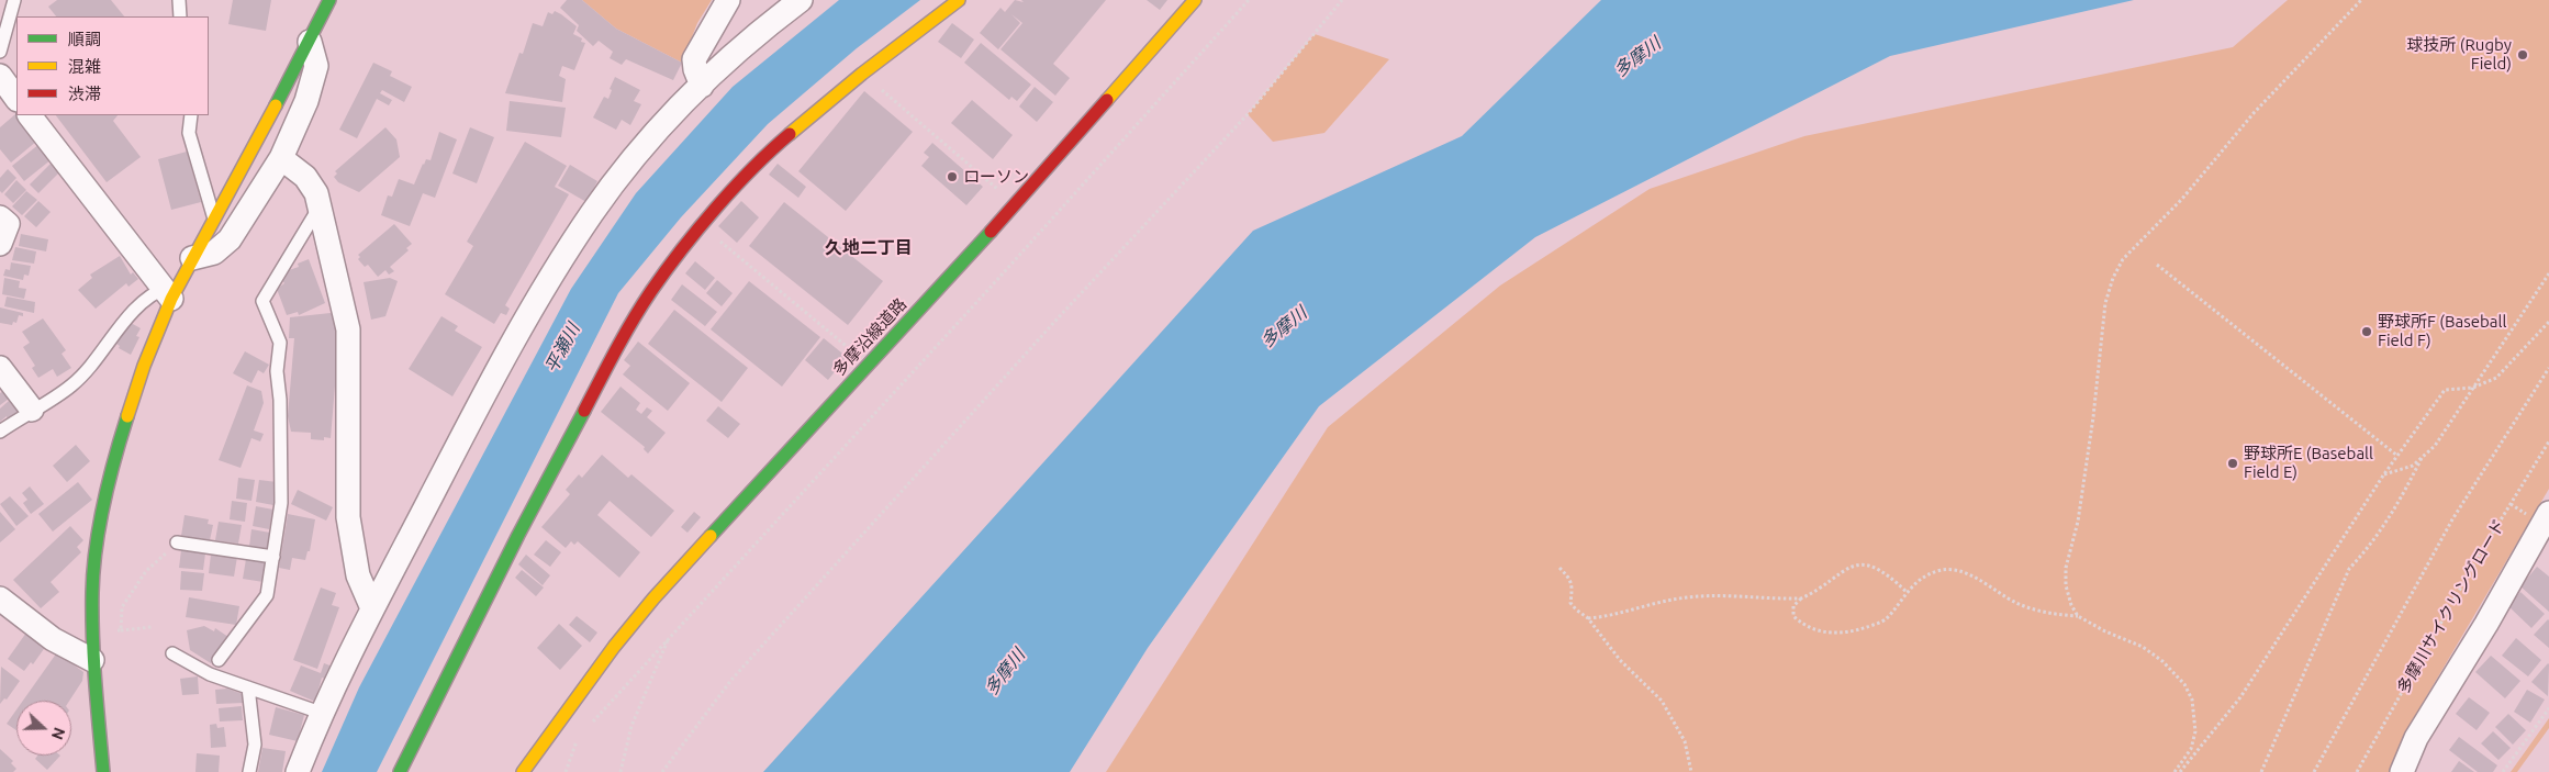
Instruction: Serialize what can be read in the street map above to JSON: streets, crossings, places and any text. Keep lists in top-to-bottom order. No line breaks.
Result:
{"streets":{"street":["多摩沿線道路"],"path":["多摩川サイクリングロード"]},"districts":["久地二丁目"],"water":["多摩川","平瀬川"],"places":["球技所 (Rugby Field)","ローソン","野球所F (Baseball Field F)","野球所E (Baseball Field E)"],"legend":["順調","混雑","渋滞"],"north":"right"}
